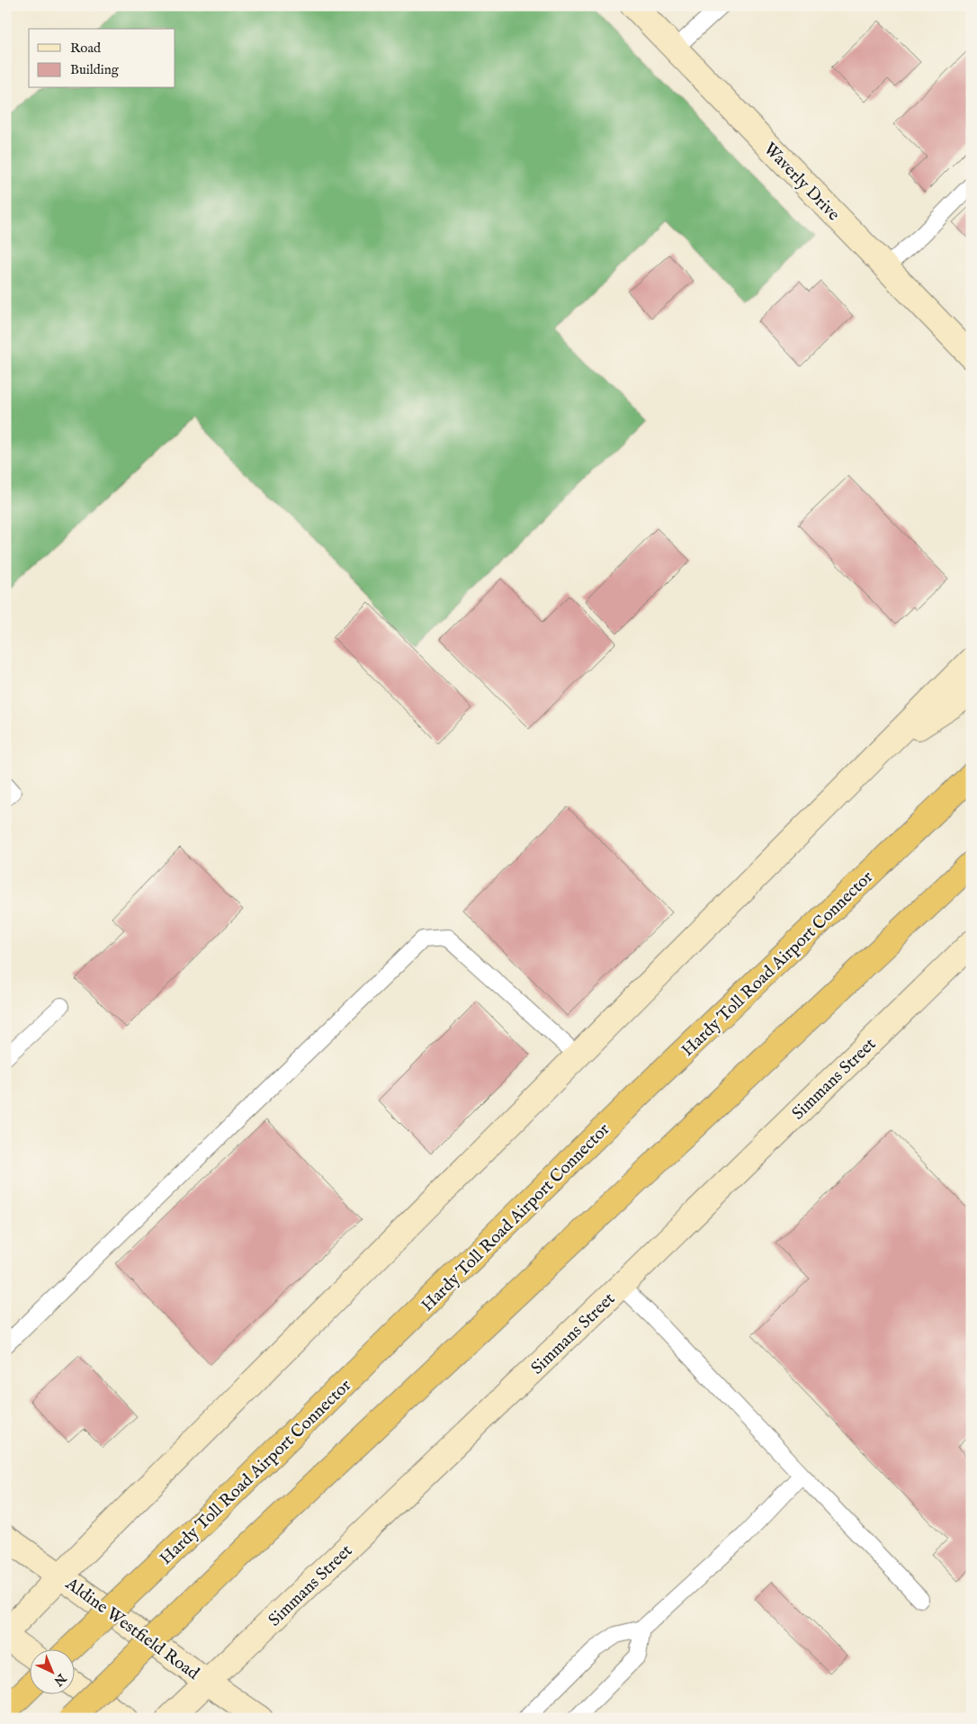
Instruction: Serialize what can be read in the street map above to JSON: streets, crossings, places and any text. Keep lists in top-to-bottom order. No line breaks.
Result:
{"streets":{"highway":["Hardy Toll Road Airport Connector"],"main road":["Waverly Drive","Simmans Street","Aldine Westfield Road"]},"crossings":[["Simmans Street","Aldine Westfield Road"]],"legend":["Road","Building"],"north":"bottom right"}
